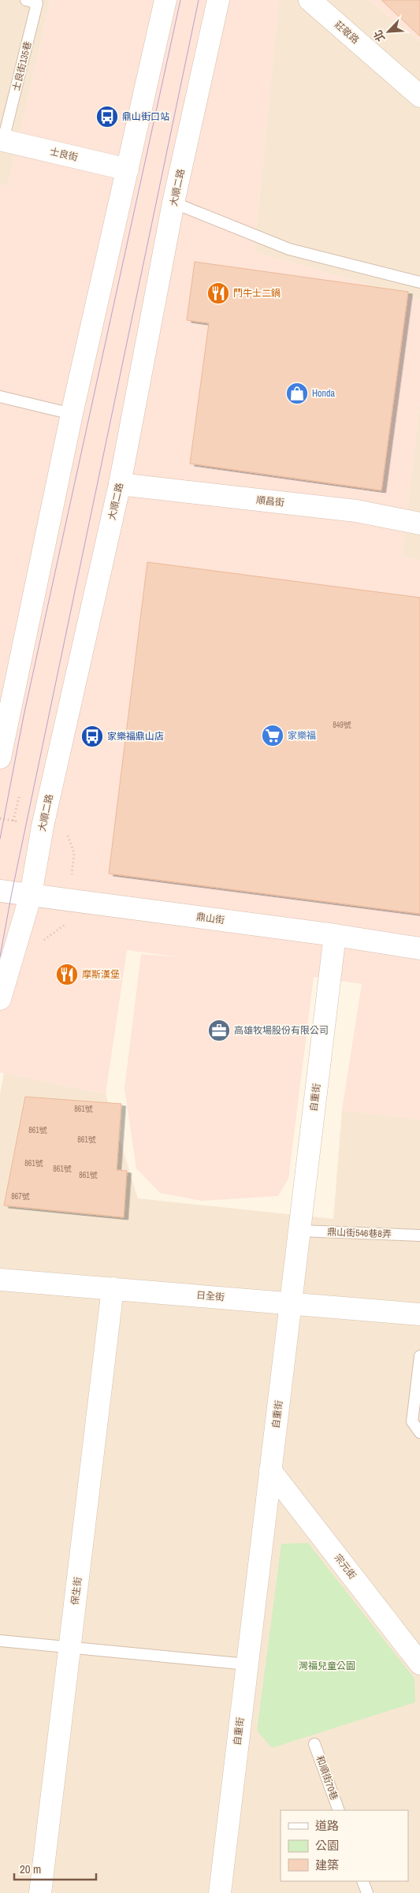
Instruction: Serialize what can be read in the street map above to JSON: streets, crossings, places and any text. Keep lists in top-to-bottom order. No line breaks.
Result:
{"streets":{"street":["莊敬路","士良街","大順二路","順昌街","鼎山街","自重街","日全街","宗元街","保生街"],"lane":["士良街135巷","鼎山街546巷8弄","和順街70巷"]},"crossings":[["士良街135巷","士良街"],["大順二路","順昌街"],["大順二路","鼎山街"],["鼎山街","自重街"],["自重街","鼎山街546巷8弄"],["自重街","日全街"],["自重街","宗元街"],["日全街","保生街"]],"parks":["灣福兒童公園"],"places":{"bus stop":["鼎山街口站","家樂福鼎山店"],"restaurant":["鬥牛士二鍋","摩斯漢堡"],"shop":["Honda"],"supermarket":["家樂福"],"office":["高雄牧場股份有限公司"]},"house_numbers":["849號","861號","861號","861號","861號","861號","861號","867號"],"legend":["道路","公園","建築"],"scale_bar":"20 m","north":"bottom left"}
